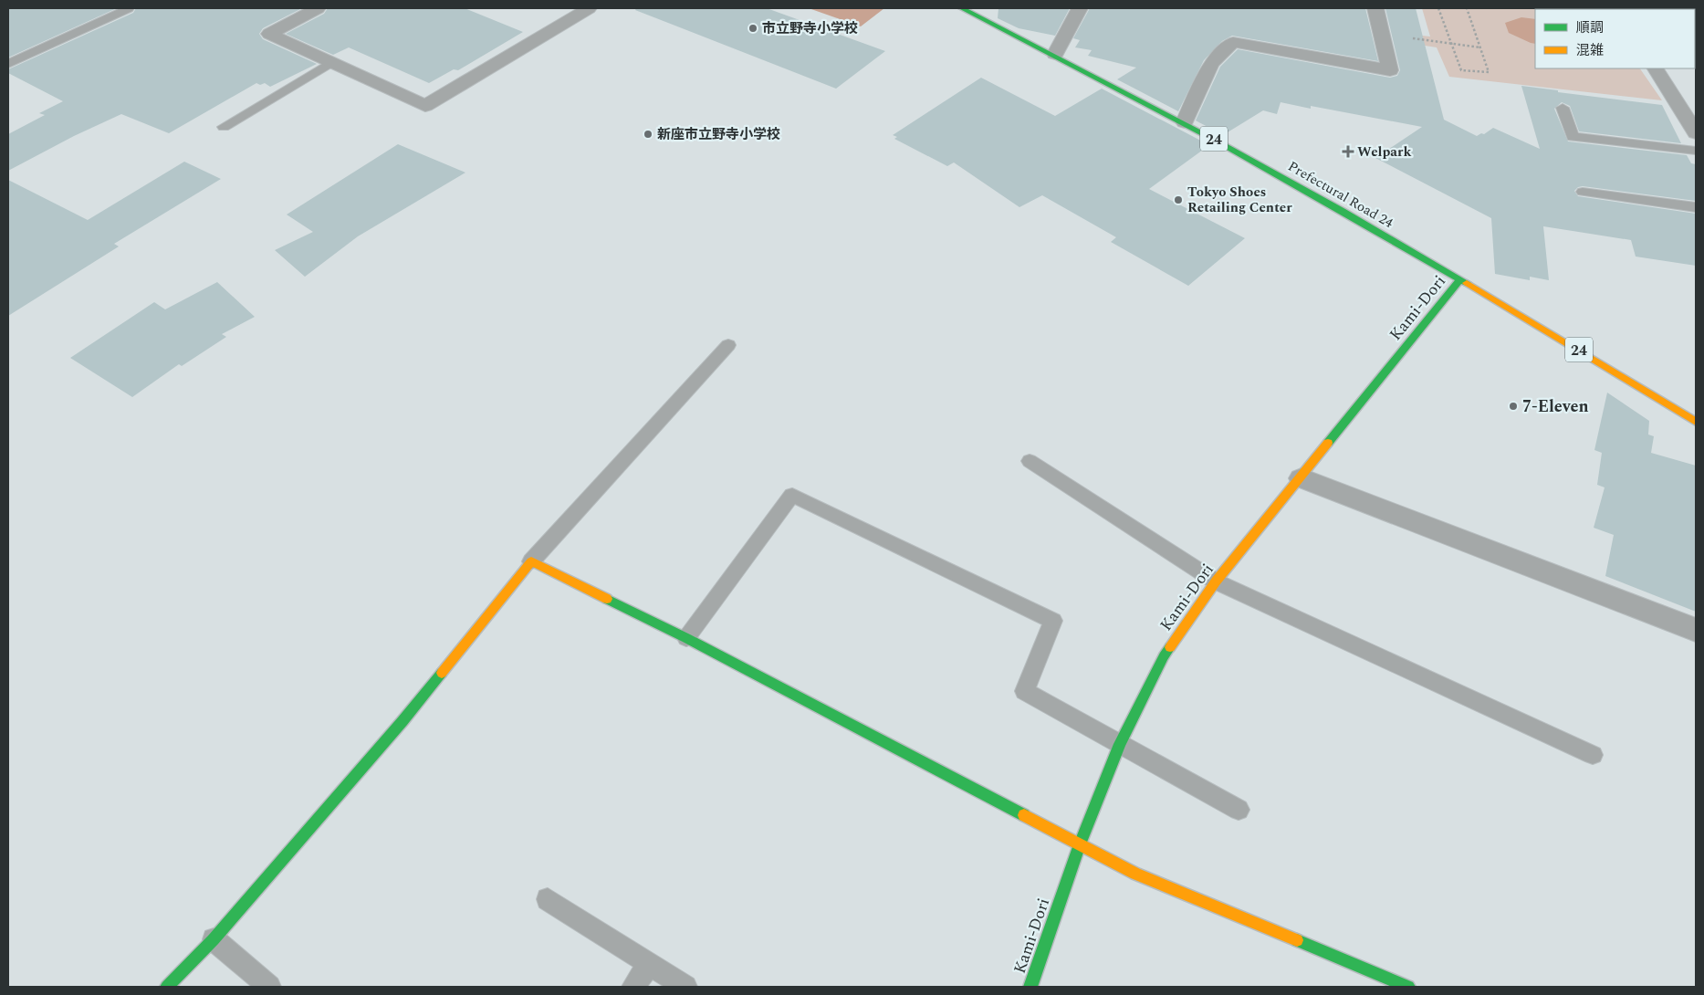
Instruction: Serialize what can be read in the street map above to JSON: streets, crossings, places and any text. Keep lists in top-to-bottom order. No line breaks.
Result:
{"streets":{"street":["24","Prefectural Road 24","Kami-Dori"]},"crossings":[["Prefectural Road 24","Kami-Dori"]],"places":{"other":["市立野寺小学校","新座市立野寺小学校","Tokyo Shoes Retailing Center","7-Eleven"],"health":["Welpark"]},"legend":["順調","混雑"]}
